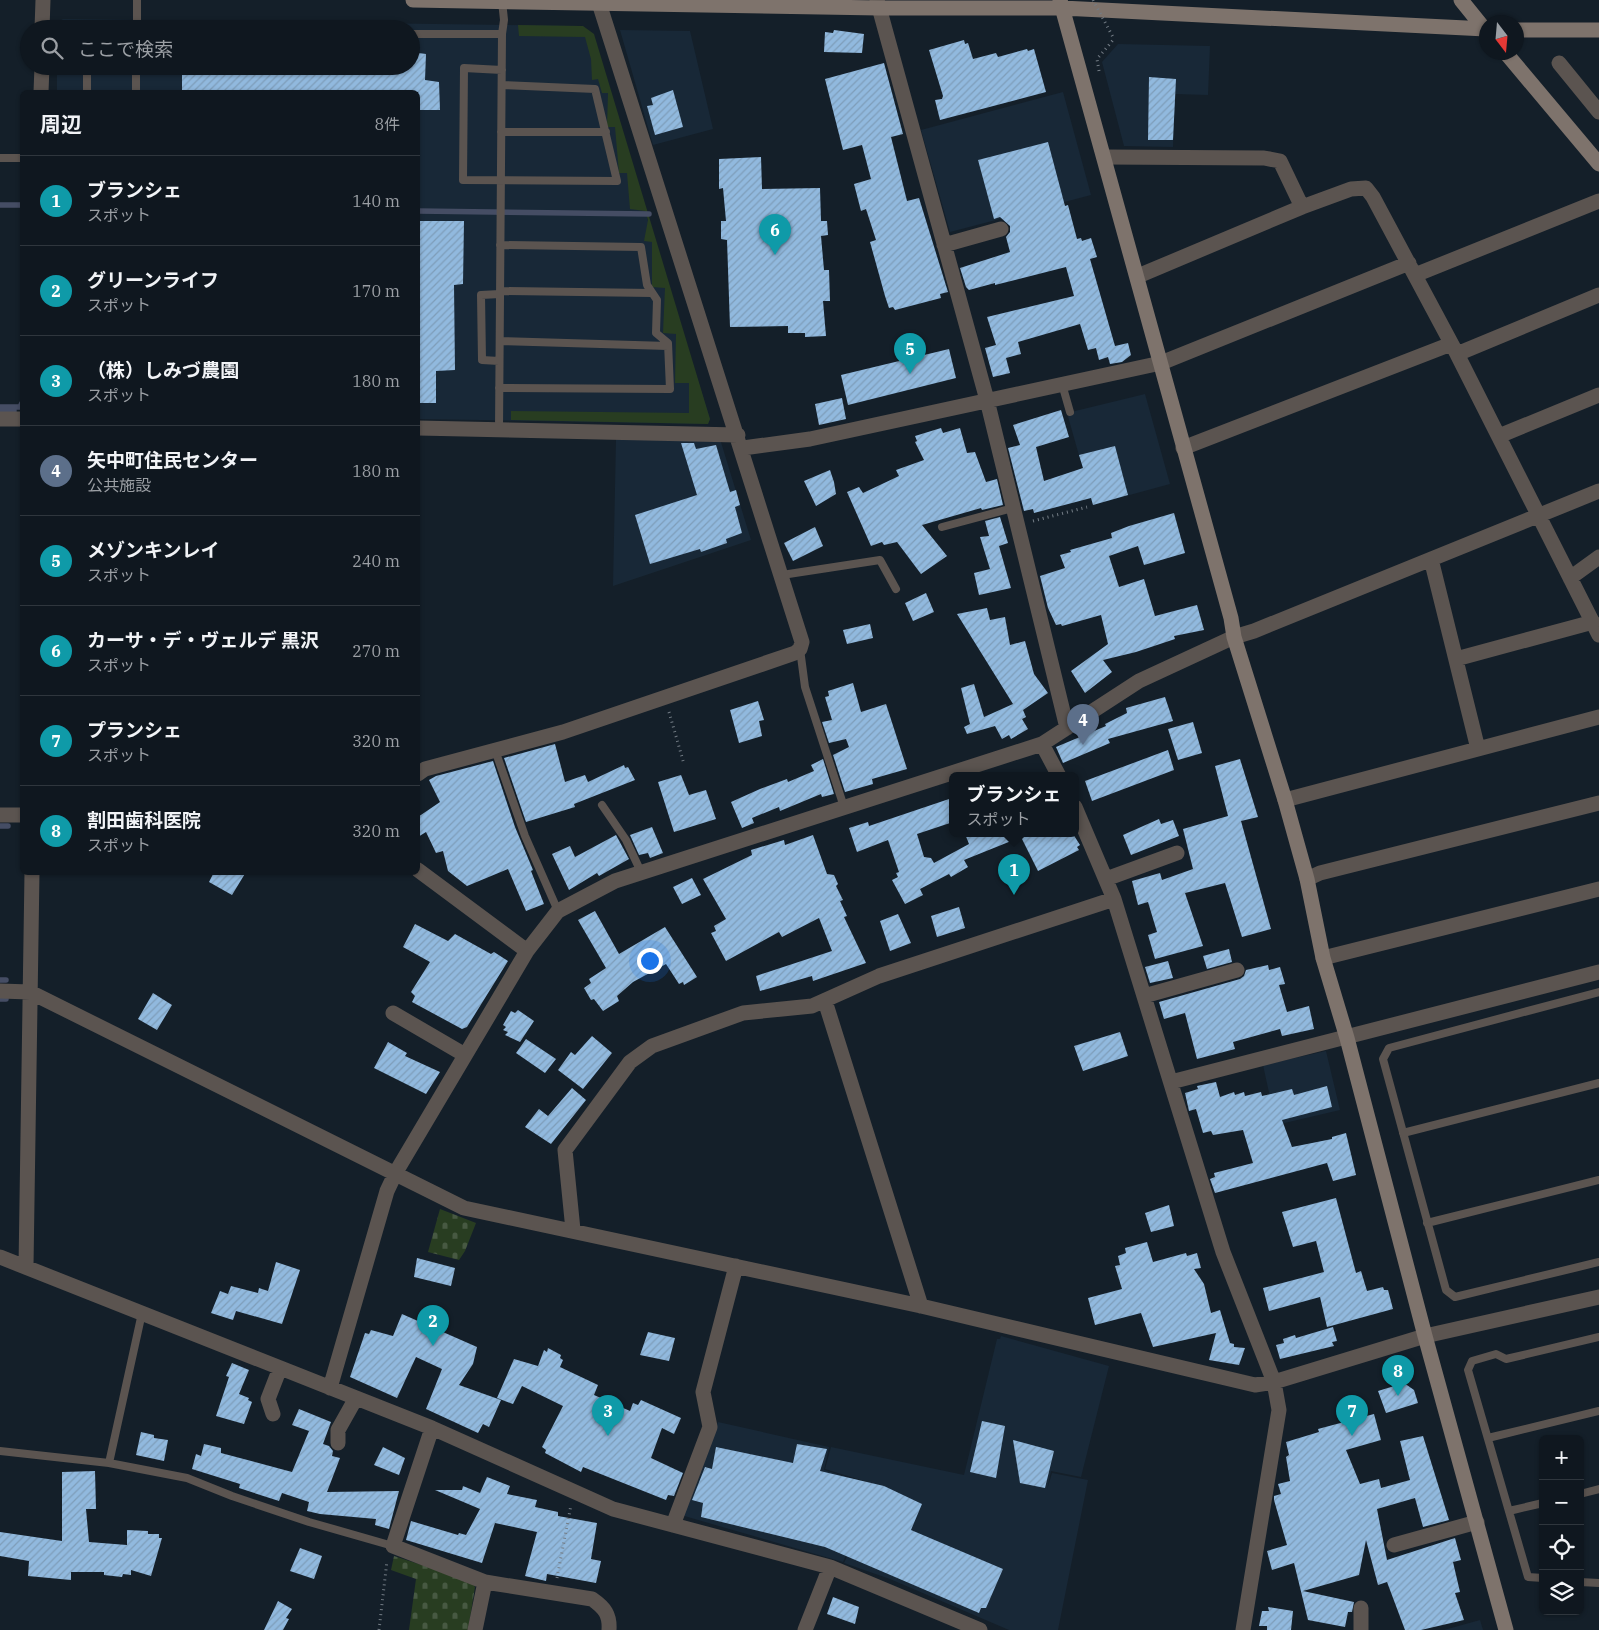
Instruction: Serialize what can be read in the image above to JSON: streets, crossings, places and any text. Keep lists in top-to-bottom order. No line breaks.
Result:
{"north":"bottom","page":{"search":"ここで検索","heading":["周辺","8件"],"list":[{"mark":"1","name":"ブランシェ","note":"スポット","value":"140 m"},{"mark":"2","name":"グリーンライフ","note":"スポット","value":"170 m"},{"mark":"3","name":"（株）しみづ農園","note":"スポット","value":"180 m"},{"mark":"4","name":"矢中町住民センター","note":"公共施設","value":"180 m"},{"mark":"5","name":"メゾンキンレイ","note":"スポット","value":"240 m"},{"mark":"6","name":"カーサ・デ・ヴェルデ 黒沢","note":"スポット","value":"270 m"},{"mark":"7","name":"プランシェ","note":"スポット","value":"320 m"},{"mark":"8","name":"割田歯科医院","note":"スポット","value":"320 m"}],"pins":["6","5","4","1","2","8","3","7"],"popup":["ブランシェ","スポット"],"map_buttons":["+","−"]}}
